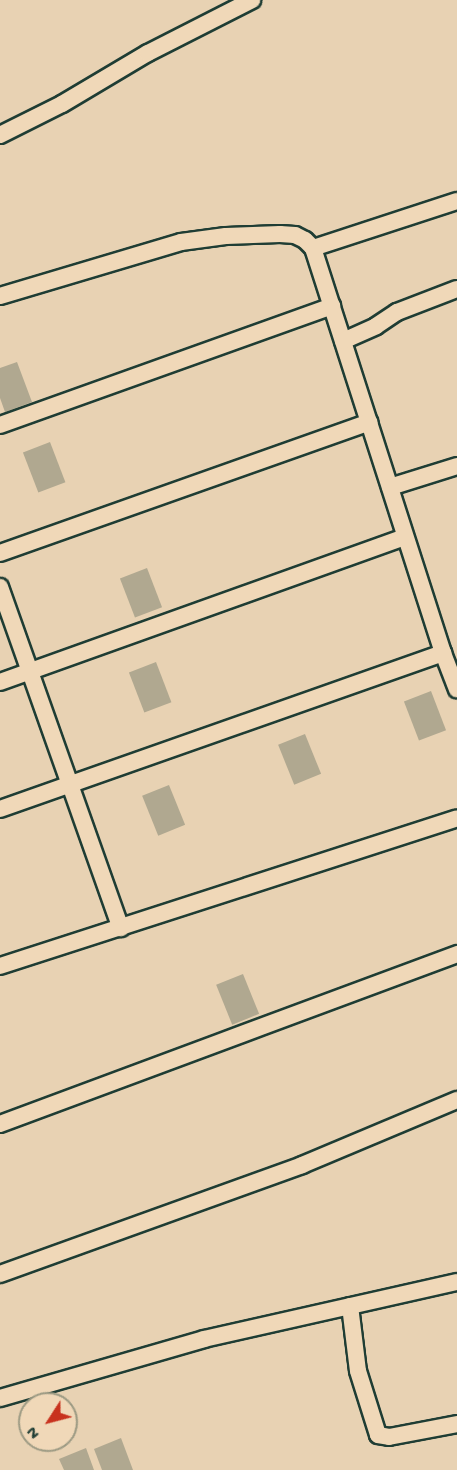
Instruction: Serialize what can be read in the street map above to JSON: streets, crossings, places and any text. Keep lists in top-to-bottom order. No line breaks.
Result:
{"north":"bottom left"}
